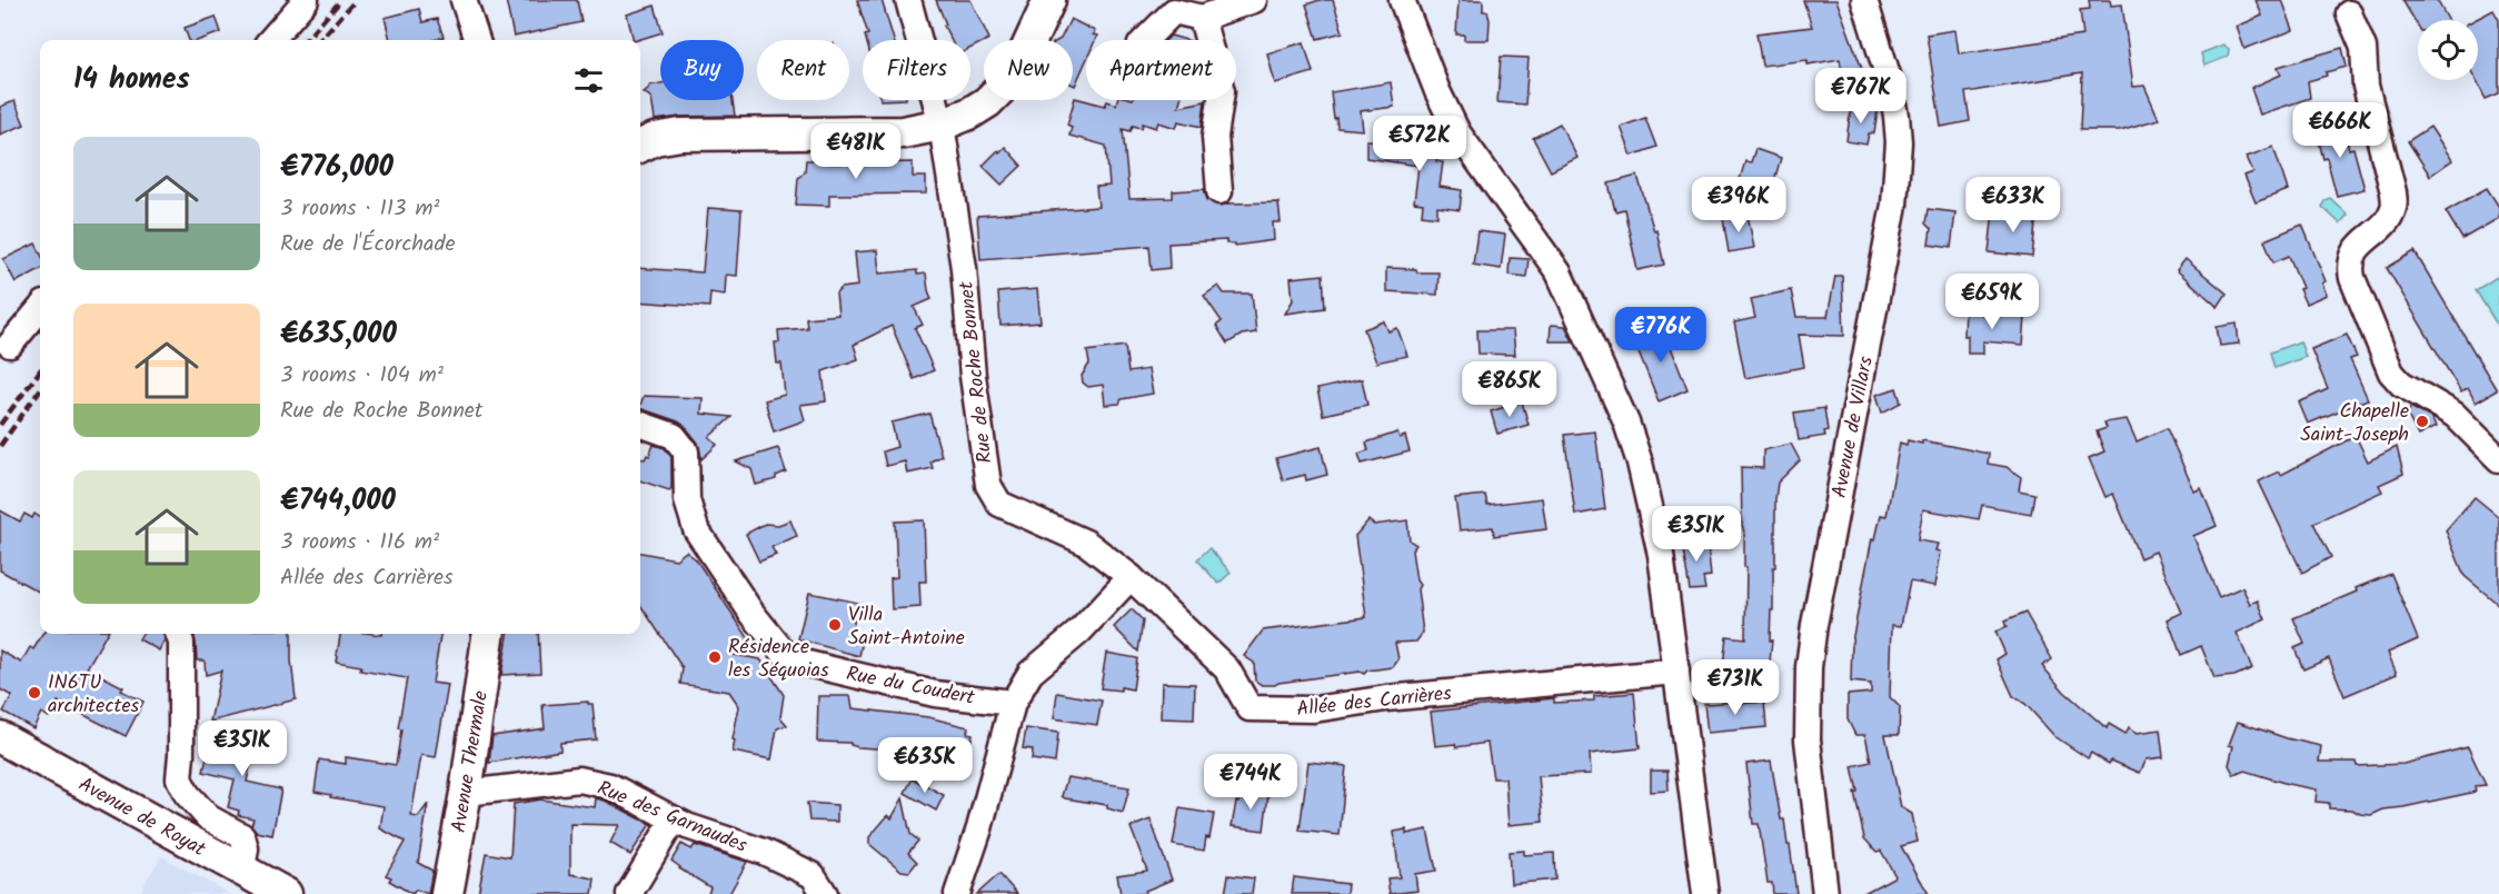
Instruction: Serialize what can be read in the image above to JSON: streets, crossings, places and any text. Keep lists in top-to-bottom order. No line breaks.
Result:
{"streets":{"main road":["Avenue Thermale","Avenue de Royat"],"street":["Rue de Roche Bonnet","Avenue de Villars","Rue du Coudert","Allée des Carrières","Rue des Garnaudes"]},"crossings":[["Rue de Roche Bonnet","Allée des Carrières"],["Avenue Thermale","Rue des Garnaudes"]],"places":["Chapelle Saint-Joseph","Villa Saint-Antoine","Résidence les Séquoias","IN6TU architectes"],"page":{"chip":["Buy","Rent","Filters","New","Apartment"],"heading":"14 homes","price":["€767K","€666K","€572K","€481K","€396K","€633K","€659K","€776K","€865K","€351K","€731K","€351K","€635K","€744K"],"list":[{"name":"€776,000","note":"3 rooms · 113 m² · Rue de l'Écorchade"},{"name":"€635,000","note":"3 rooms · 104 m² · Rue de Roche Bonnet"},{"name":"€744,000","note":"3 rooms · 116 m² · Allée des Carrières"}]}}
